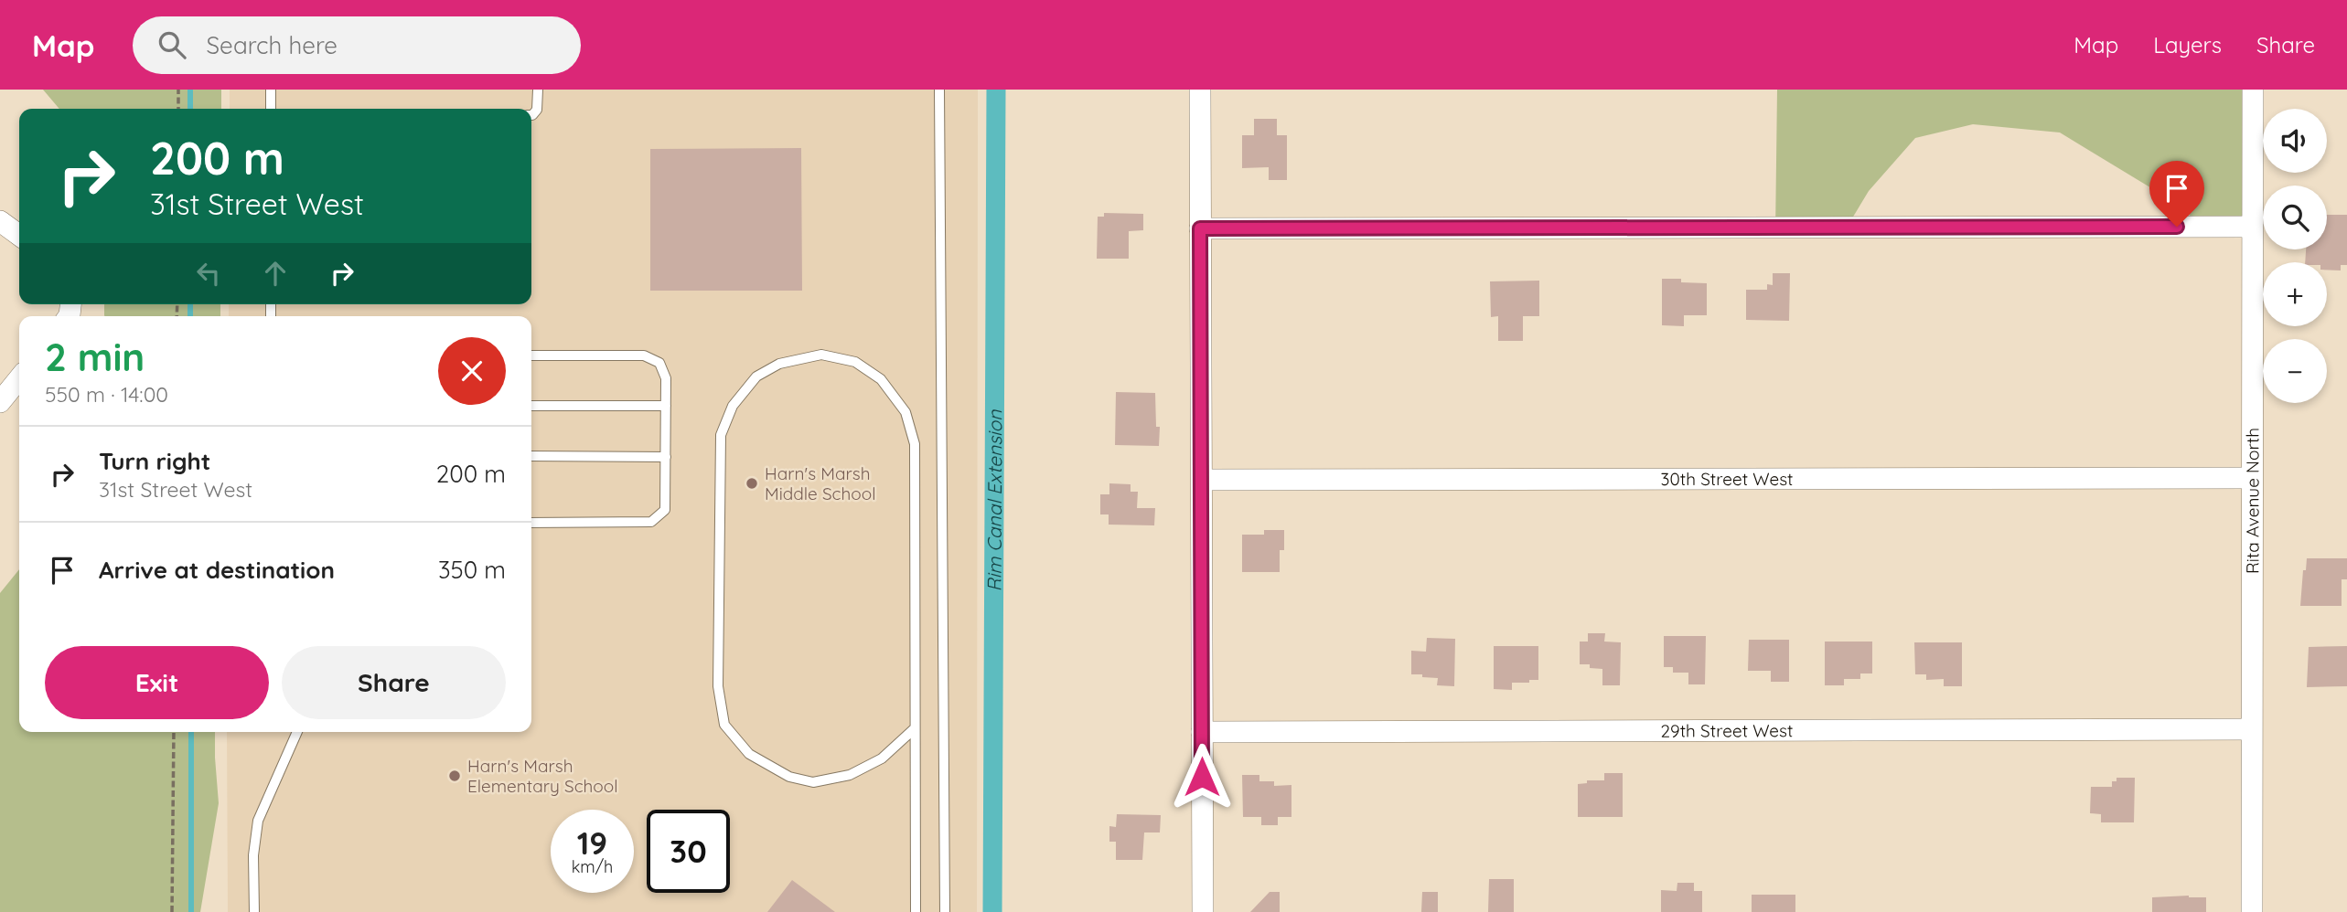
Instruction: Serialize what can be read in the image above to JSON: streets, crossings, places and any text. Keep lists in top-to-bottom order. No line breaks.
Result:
{"streets":{"street":["30th Street West","Rita Avenue North","29th Street West"]},"crossings":[["30th Street West","Rita Avenue North"],["Rita Avenue North","29th Street West"]],"water":["Rim Canal Extension"],"places":["Harn's Marsh Middle School","Harn's Marsh Elementary School"],"page":{"header":"Map","search":"Search here","nav":["Map","Layers","Share"],"map_buttons":["+","−"],"turn":["200 m","31st Street West"],"heading":["2 min","550 m · 14:00"],"list":[{"name":"Turn right","note":"31st Street West","value":"200 m"},{"name":"Arrive at destination","value":"350 m"}],"buttons":["Exit","Share"],"speed":"19 km/h","limit":"30"}}
